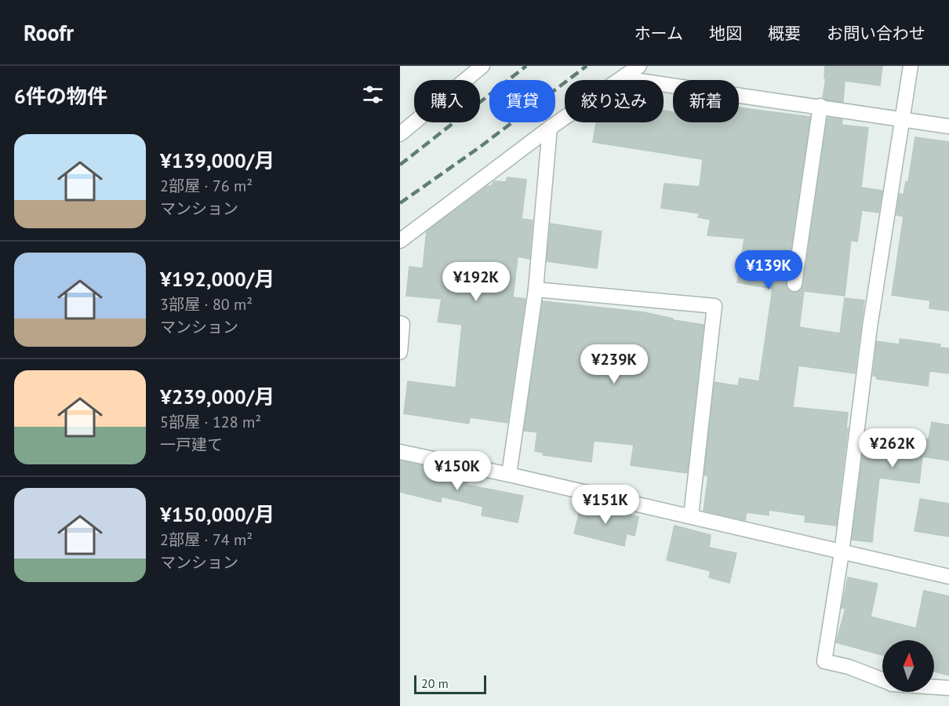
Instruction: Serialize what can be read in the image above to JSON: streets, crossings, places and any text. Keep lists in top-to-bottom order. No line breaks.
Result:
{"scale_bar":"20 m","north":"top","page":{"header":"Roofr","nav":["ホーム","地図","概要","お問い合わせ"],"heading":"6件の物件","chip":["購入","賃貸","絞り込み","新着"],"list":[{"name":"¥139,000/月","note":"2部屋 · 76 m² · マンション"},{"name":"¥192,000/月","note":"3部屋 · 80 m² · マンション"},{"name":"¥239,000/月","note":"5部屋 · 128 m² · 一戸建て"},{"name":"¥150,000/月","note":"2部屋 · 74 m² · マンション"}],"price":["¥139K","¥192K","¥239K","¥262K","¥150K","¥151K"],"scale":"20 m"}}
